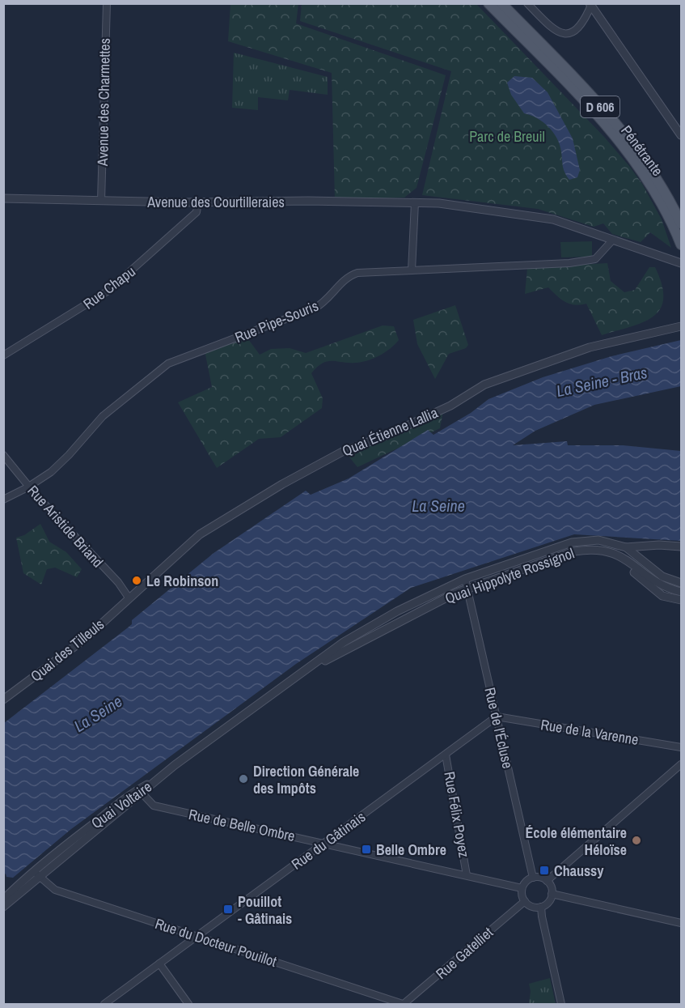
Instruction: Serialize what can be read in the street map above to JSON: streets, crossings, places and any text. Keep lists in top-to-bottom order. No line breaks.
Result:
{"streets":{"main road":["D 606","Pénétrante"],"street":["Avenue des Charmettes","Avenue des Courtilleraies","Rue Chapu","Rue Pipe-Souris","Quai Étienne Lallia","Rue Aristide Briand","Quai Hippolyte Rossignol","Quai des Tilleuls","Rue de l'Écluse","Rue de la Varenne","Quai Voltaire","Rue Félix Poyez","Rue de Belle Ombre","Rue du Gâtinais","Rue du Docteur Pouillot","Rue Gatelliet"]},"crossings":[["Avenue des Charmettes","Avenue des Courtilleraies"],["Avenue des Courtilleraies","Rue Chapu"],["Avenue des Courtilleraies","Rue Pipe-Souris"],["Rue Pipe-Souris","Rue Aristide Briand"],["Quai Étienne Lallia","Rue Aristide Briand"],["Quai Étienne Lallia","Quai des Tilleuls"],["Rue Aristide Briand","Quai des Tilleuls"],["Quai Hippolyte Rossignol","Rue de l'Écluse"],["Quai Hippolyte Rossignol","Quai Voltaire"],["Rue de l'Écluse","Rue de la Varenne"],["Rue de l'Écluse","Rue de Belle Ombre"],["Rue de l'Écluse","Rue du Gâtinais"],["Rue de l'Écluse","Rue Gatelliet"],["Rue de la Varenne","Rue du Gâtinais"],["Quai Voltaire","Rue de Belle Ombre"],["Quai Voltaire","Rue du Docteur Pouillot"],["Rue Félix Poyez","Rue de Belle Ombre"],["Rue Félix Poyez","Rue du Gâtinais"],["Rue de Belle Ombre","Rue du Gâtinais"],["Rue de Belle Ombre","Rue Gatelliet"],["Rue du Gâtinais","Rue du Docteur Pouillot"],["Rue du Docteur Pouillot","Rue Gatelliet"]],"water":["La Seine - Bras","La Seine"],"parks":["Parc de Breuil"],"places":{"other":["Le Robinson","Direction Générale des Impôts","École élémentaire Héloïse"],"transit":["Belle Ombre","Chaussy","Pouillot - Gâtinais"]}}
